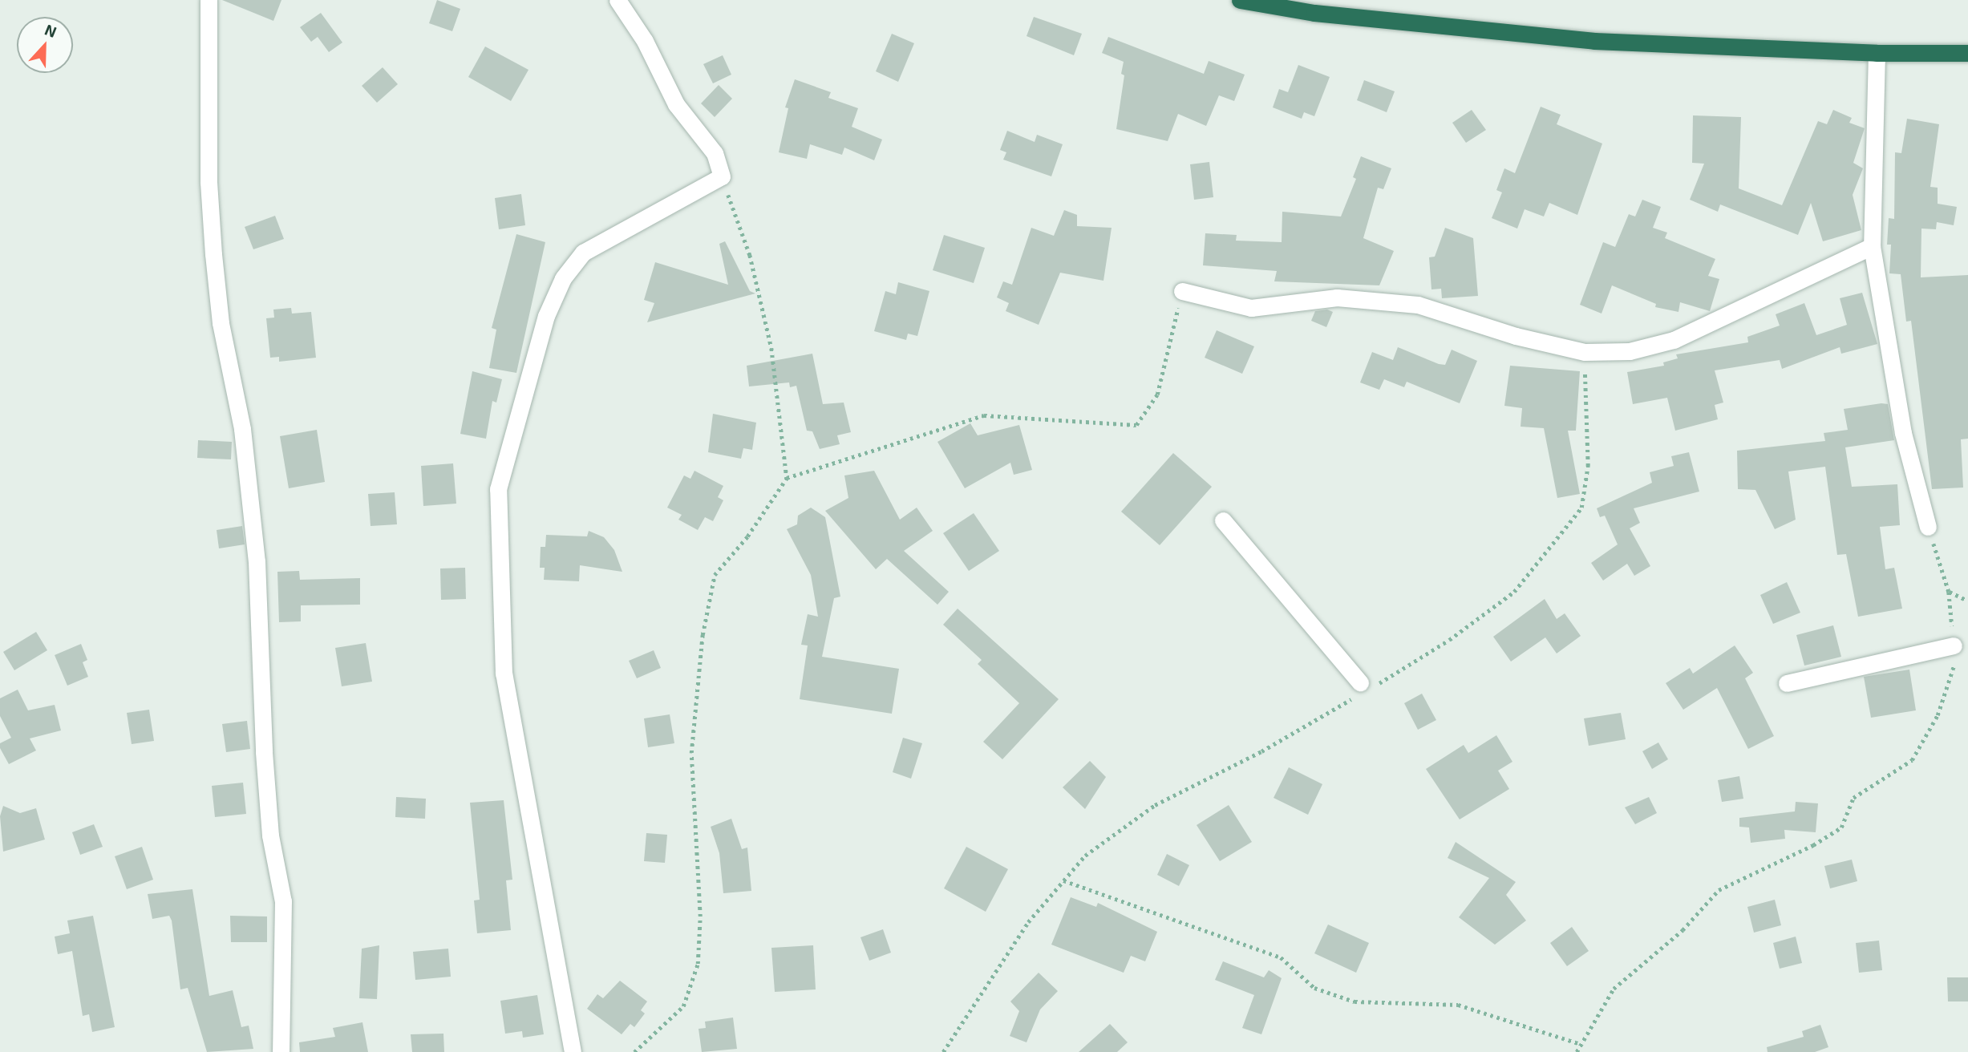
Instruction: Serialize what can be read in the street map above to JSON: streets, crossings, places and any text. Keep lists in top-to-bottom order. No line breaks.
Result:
{"north":"top"}
